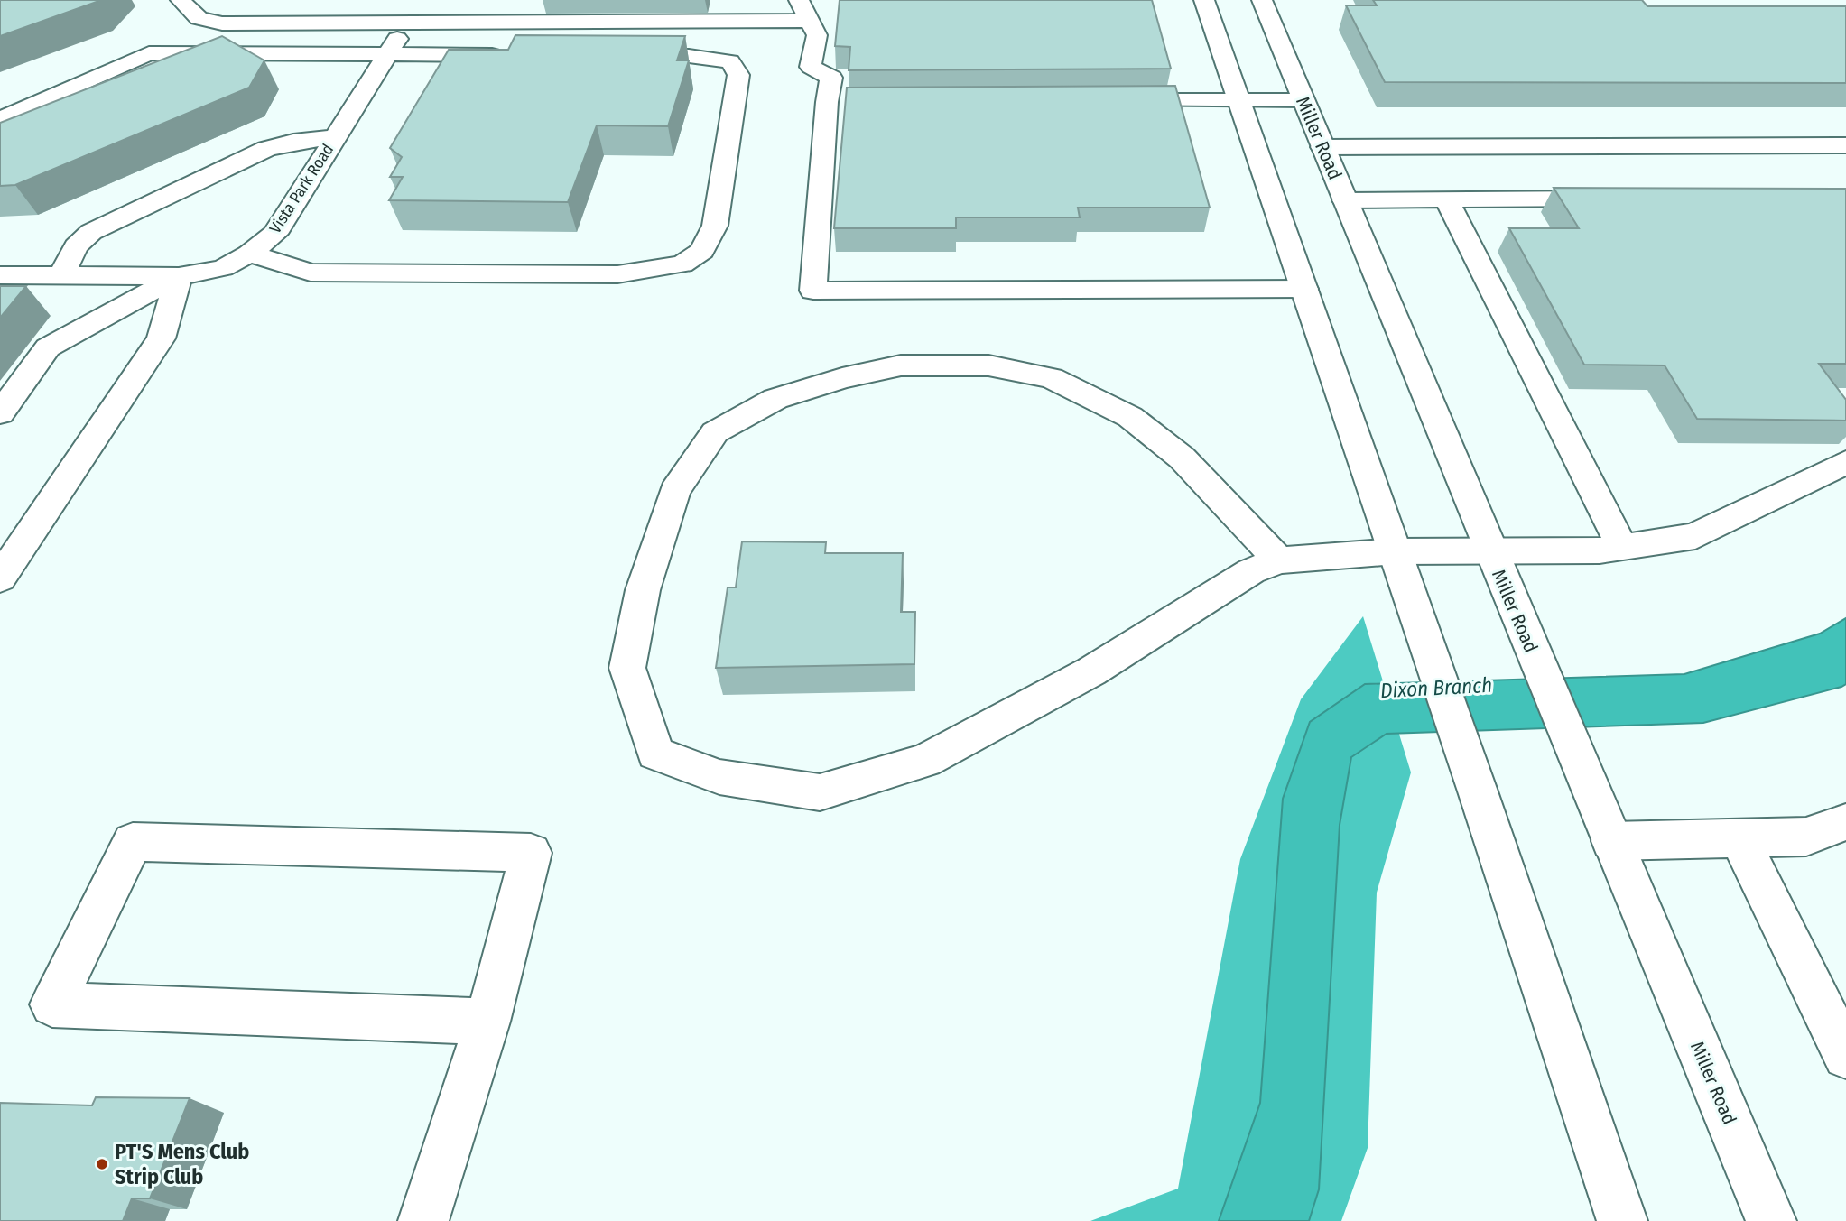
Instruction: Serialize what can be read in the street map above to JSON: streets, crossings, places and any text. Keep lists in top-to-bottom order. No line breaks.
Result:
{"streets":{"main road":["Miller Road","Vista Park Road"]},"water":["Dixon Branch"],"places":["PT'S Mens Club Strip Club"]}
